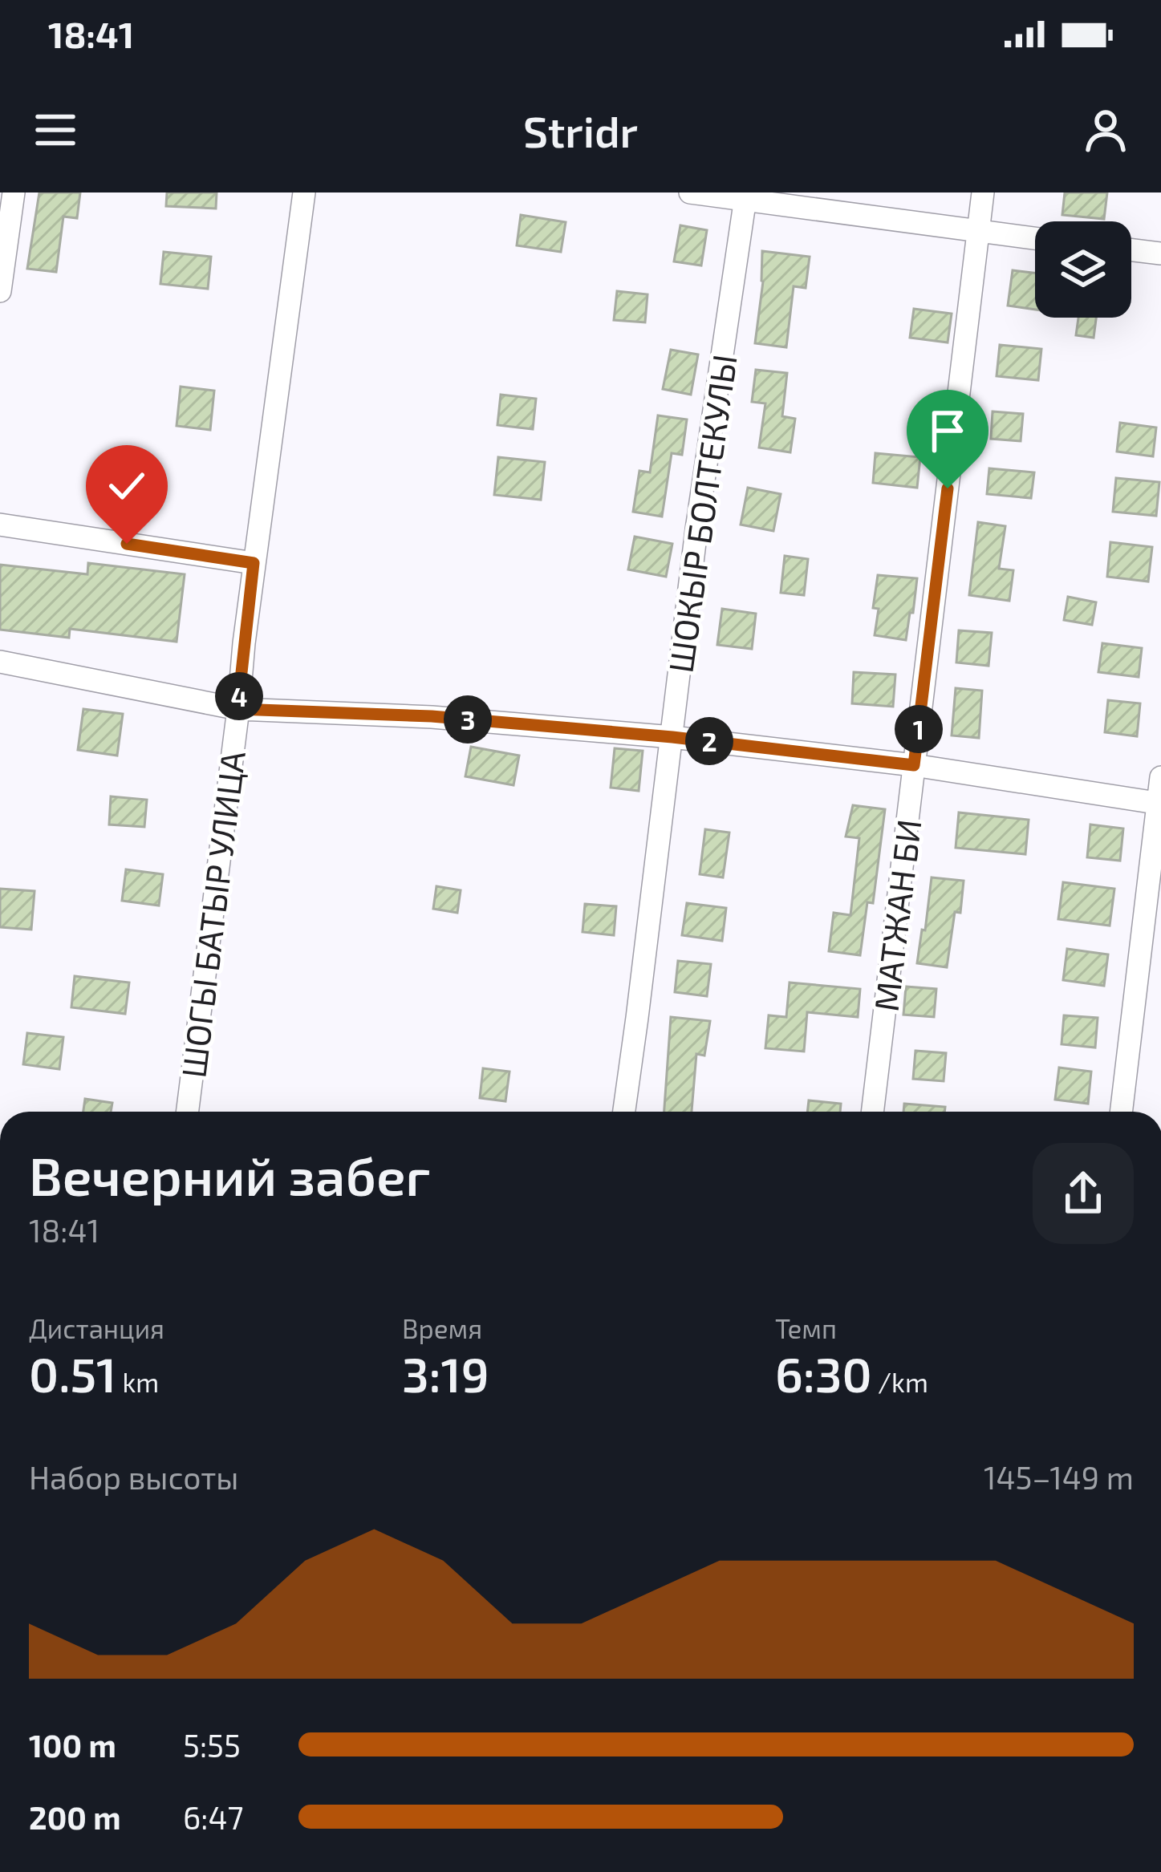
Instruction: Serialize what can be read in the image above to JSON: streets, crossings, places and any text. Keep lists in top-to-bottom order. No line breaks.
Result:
{"streets":{"street":["ШОКЫР БОЛТЕКУЛЫ","ШОГЫ БАТЫР УЛИЦА","МАТЖАН БИ"]},"page":{"status":"18:41","header":"Stridr","pins":["4","3","1","2"],"heading":["Вечерний забег","18:41"],"stats":[["Дистанция","0.51 km"],["Время","3:19"],["Темп","6:30 /km"]],"chart":["Набор высоты","145–149 m"],"list":[{"name":"100 m","note":"5:55"},{"name":"200 m","note":"6:47"}]}}
